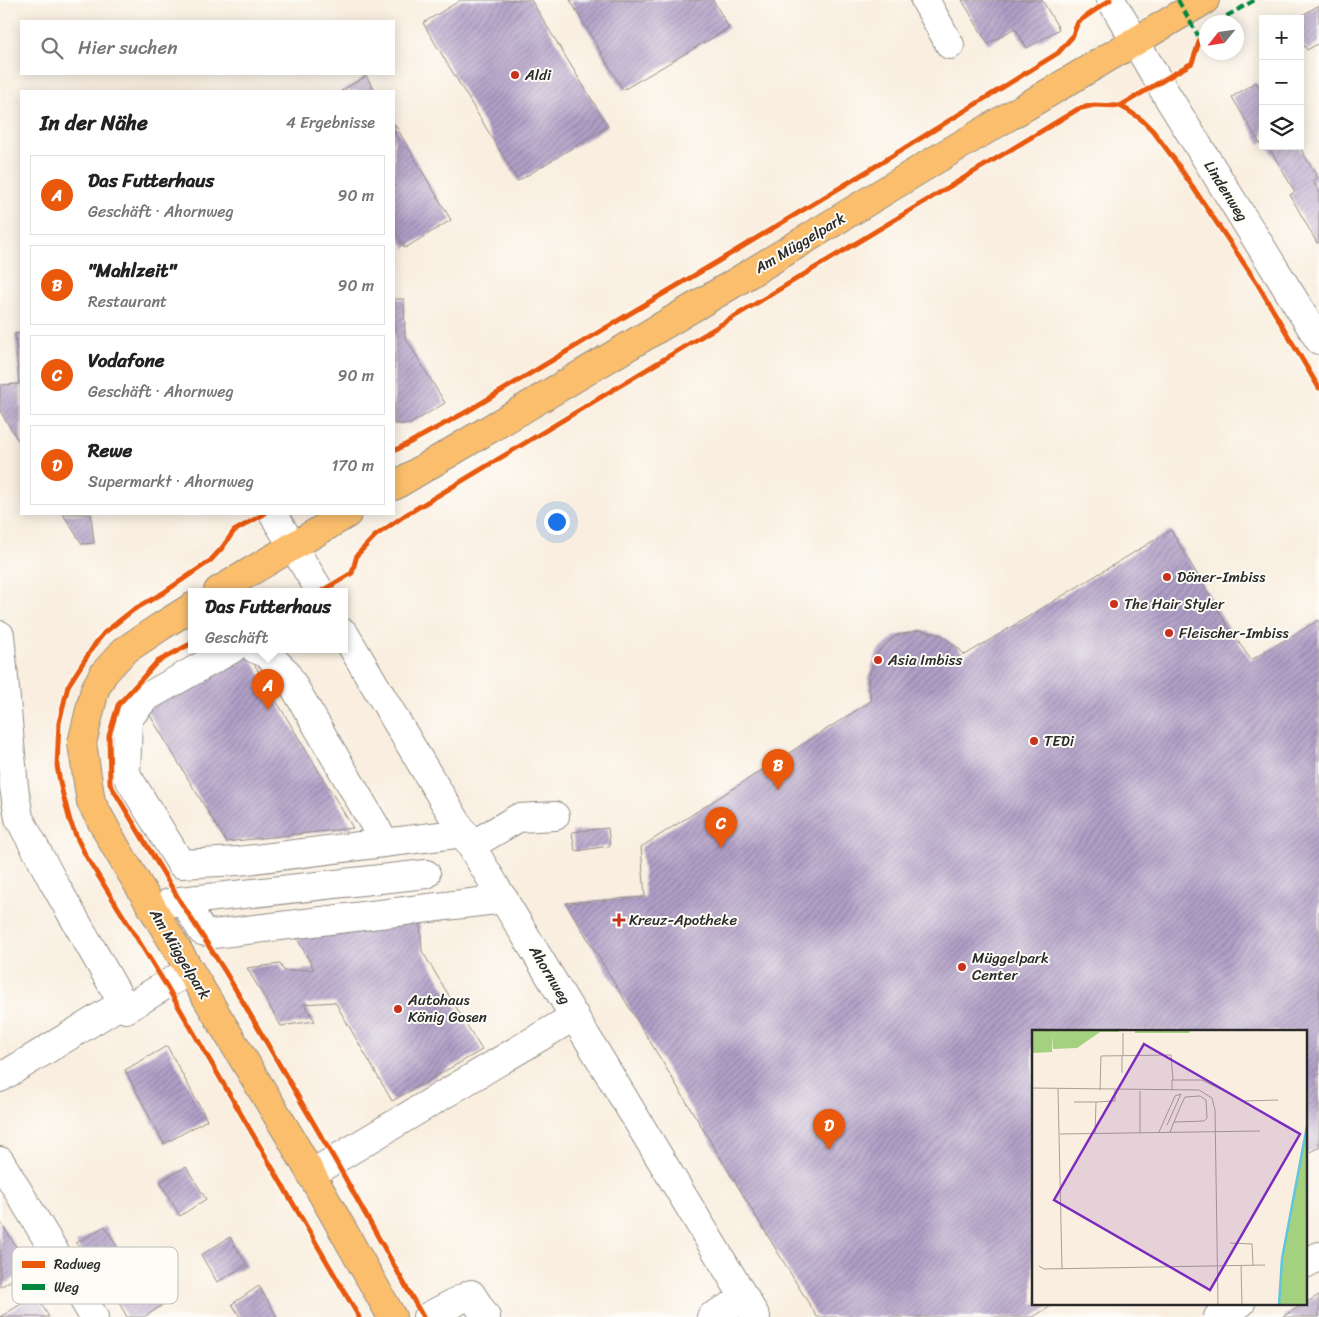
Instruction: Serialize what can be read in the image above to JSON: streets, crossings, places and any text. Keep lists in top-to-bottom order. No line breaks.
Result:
{"streets":{"main road":["Am Müggelpark"],"street":["Lindenweg","Ahornweg"]},"crossings":[["Lindenweg","Am Müggelpark"]],"places":{"other":["Aldi","Döner-Imbiss","The Hair Styler","Fleischer-Imbiss","Asia Imbiss","TEDi","Müggelpark Center","Autohaus König Gosen"],"health":["Kreuz-Apotheke"]},"legend":["Radweg","Weg"],"north":"bottom left","page":{"map_buttons":["+","−"],"search":"Hier suchen","heading":["In der Nähe","4 Ergebnisse"],"list":[{"mark":"A","name":"Das Futterhaus","note":"Geschäft · Ahornweg","value":"90 m"},{"mark":"B","name":"\"Mahlzeit\"","note":"Restaurant","value":"90 m"},{"mark":"C","name":"Vodafone","note":"Geschäft · Ahornweg","value":"90 m"},{"mark":"D","name":"Rewe","note":"Supermarkt · Ahornweg","value":"170 m"}],"popup":["Das Futterhaus","Geschäft"],"pins":["A","B","C","D"]}}
